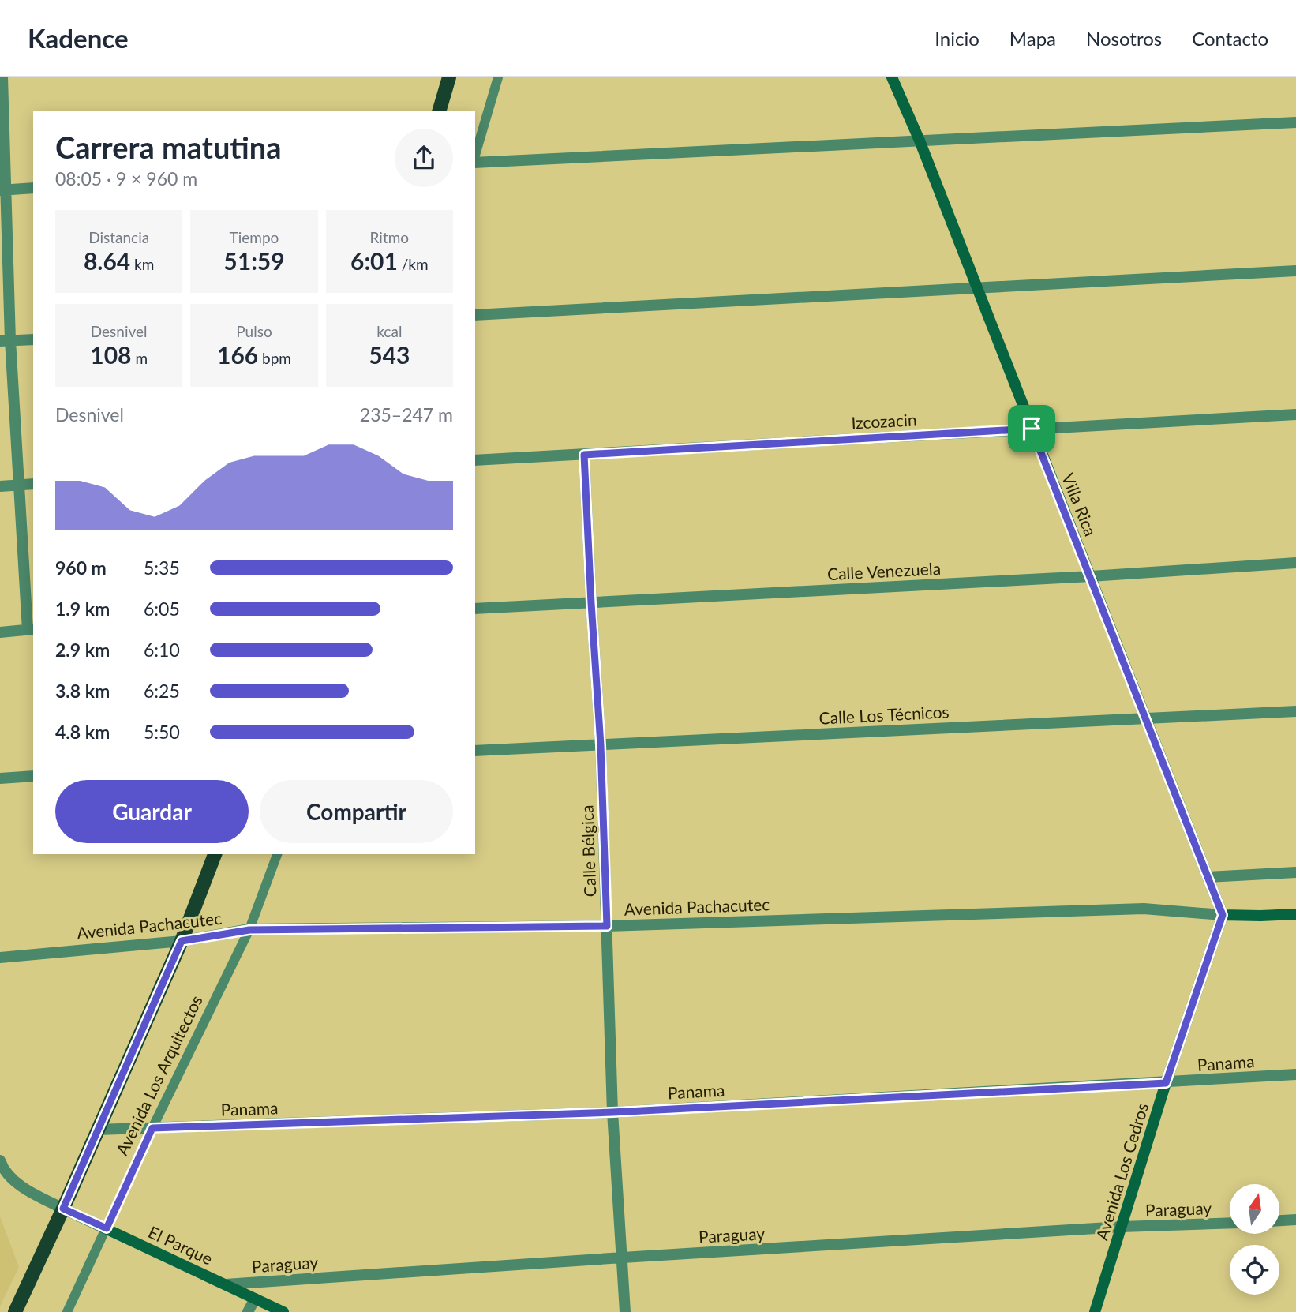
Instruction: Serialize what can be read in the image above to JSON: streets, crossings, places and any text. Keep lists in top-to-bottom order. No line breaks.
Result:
{"streets":{"main road":["Avenida Los Arquitectos"],"street":["Izcozacin","Villa Rica","Calle Venezuela","Calle Los Técnicos","Calle Bélgica","Avenida Pachacutec","Panama","Avenida Los Cedros","Paraguay","El Parque"]},"crossings":[["Izcozacin","Villa Rica"],["Izcozacin","Calle Bélgica"],["Villa Rica","Calle Venezuela"],["Villa Rica","Calle Los Técnicos"],["Villa Rica","Avenida Pachacutec"],["Villa Rica","Avenida Los Cedros"],["Calle Venezuela","Calle Bélgica"],["Calle Los Técnicos","Calle Bélgica"],["Calle Bélgica","Avenida Pachacutec"],["Calle Bélgica","Panama"],["Calle Bélgica","Paraguay"],["Avenida Pachacutec","Avenida Los Arquitectos"],["Avenida Pachacutec","Avenida Los Cedros"],["Panama","Avenida Los Arquitectos"],["Panama","Avenida Los Cedros"],["Avenida Los Arquitectos","El Parque"],["Avenida Los Cedros","Paraguay"],["Paraguay","El Parque"]],"north":"top","page":{"header":"Kadence","nav":["Inicio","Mapa","Nosotros","Contacto"],"heading":["Carrera matutina","08:05 · 9 × 960 m"],"stats":[["Distancia","8.64 km"],["Tiempo","51:59"],["Ritmo","6:01 /km"],["Desnivel","108 m"],["Pulso","166 bpm"],["kcal","543"]],"chart":["Desnivel","235–247 m"],"list":[{"name":"960 m","note":"5:35"},{"name":"1.9 km","note":"6:05"},{"name":"2.9 km","note":"6:10"},{"name":"3.8 km","note":"6:25"},{"name":"4.8 km","note":"5:50"}],"buttons":["Guardar","Compartir"]}}
